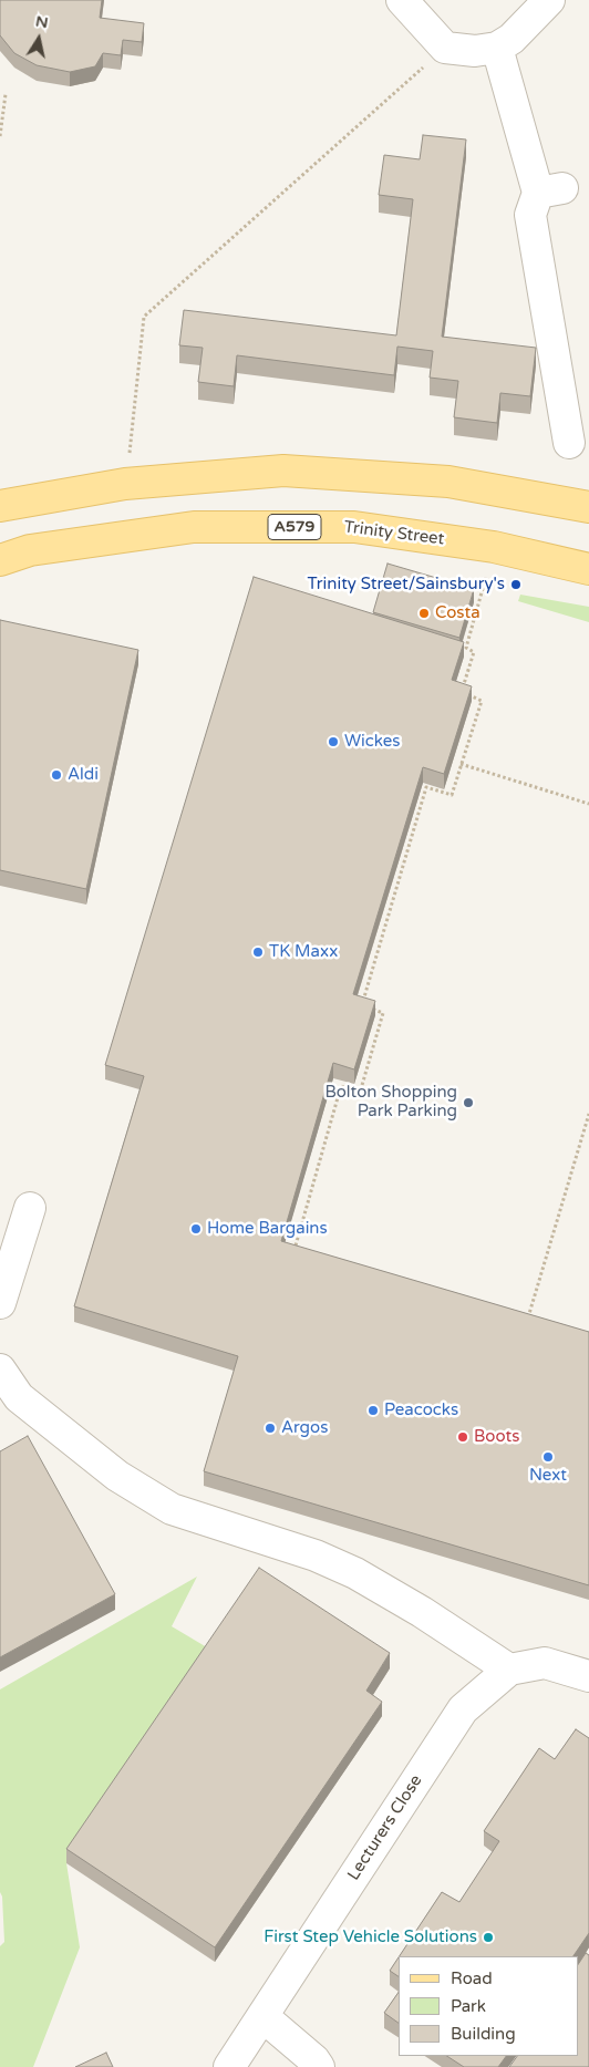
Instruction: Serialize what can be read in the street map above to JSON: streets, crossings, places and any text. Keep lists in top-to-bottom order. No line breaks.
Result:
{"streets":{"main road":["A579","Trinity Street"],"street":["Lecturers Close"]},"places":["Trinity Street/Sainsbury's","Costa","Wickes","Aldi","TK Maxx","Bolton Shopping Park Parking","Home Bargains","Peacocks","Argos","Boots","Next","First Step Vehicle Solutions"],"legend":["Road","Park","Building"],"north":"top"}
